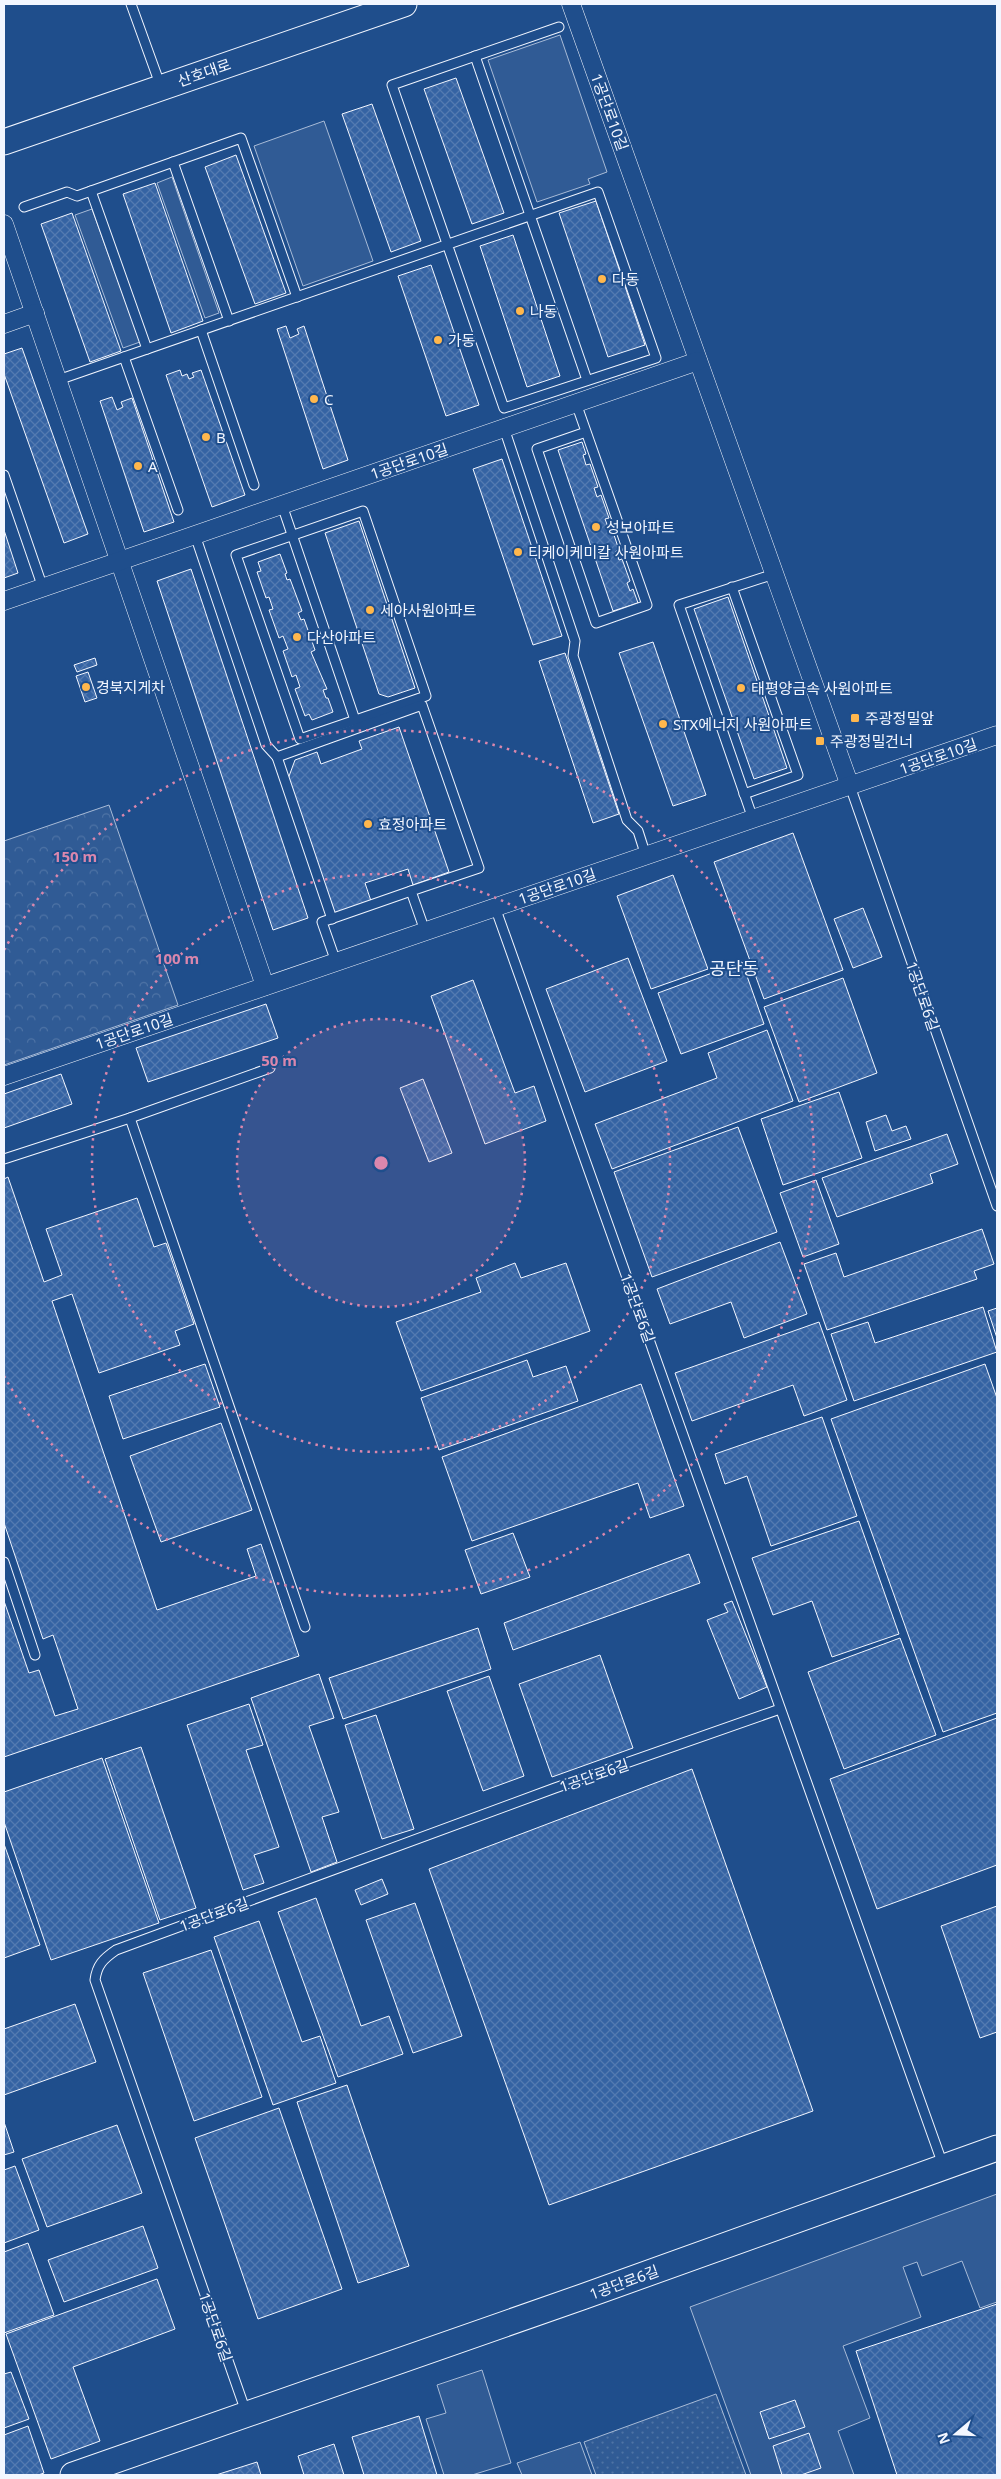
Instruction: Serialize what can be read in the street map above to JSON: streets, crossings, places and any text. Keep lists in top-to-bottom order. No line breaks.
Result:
{"streets":{"street":["산호대로","1공단로10길","1공단로6길"]},"crossings":[["1공단로10길","1공단로6길"]],"districts":["공단동"],"places":{"other":["다동","나동","가동","C","B","A","성보아파트","티케이케미칼 사원아파트","세아사원아파트","다산아파트","경북지게차","태평양금속 사원아파트","STX에너지 사원아파트","효정아파트"],"transit":["주광정밀앞","주광정밀건너"]},"north":"left","rings":["150 m","100 m","50 m"]}
